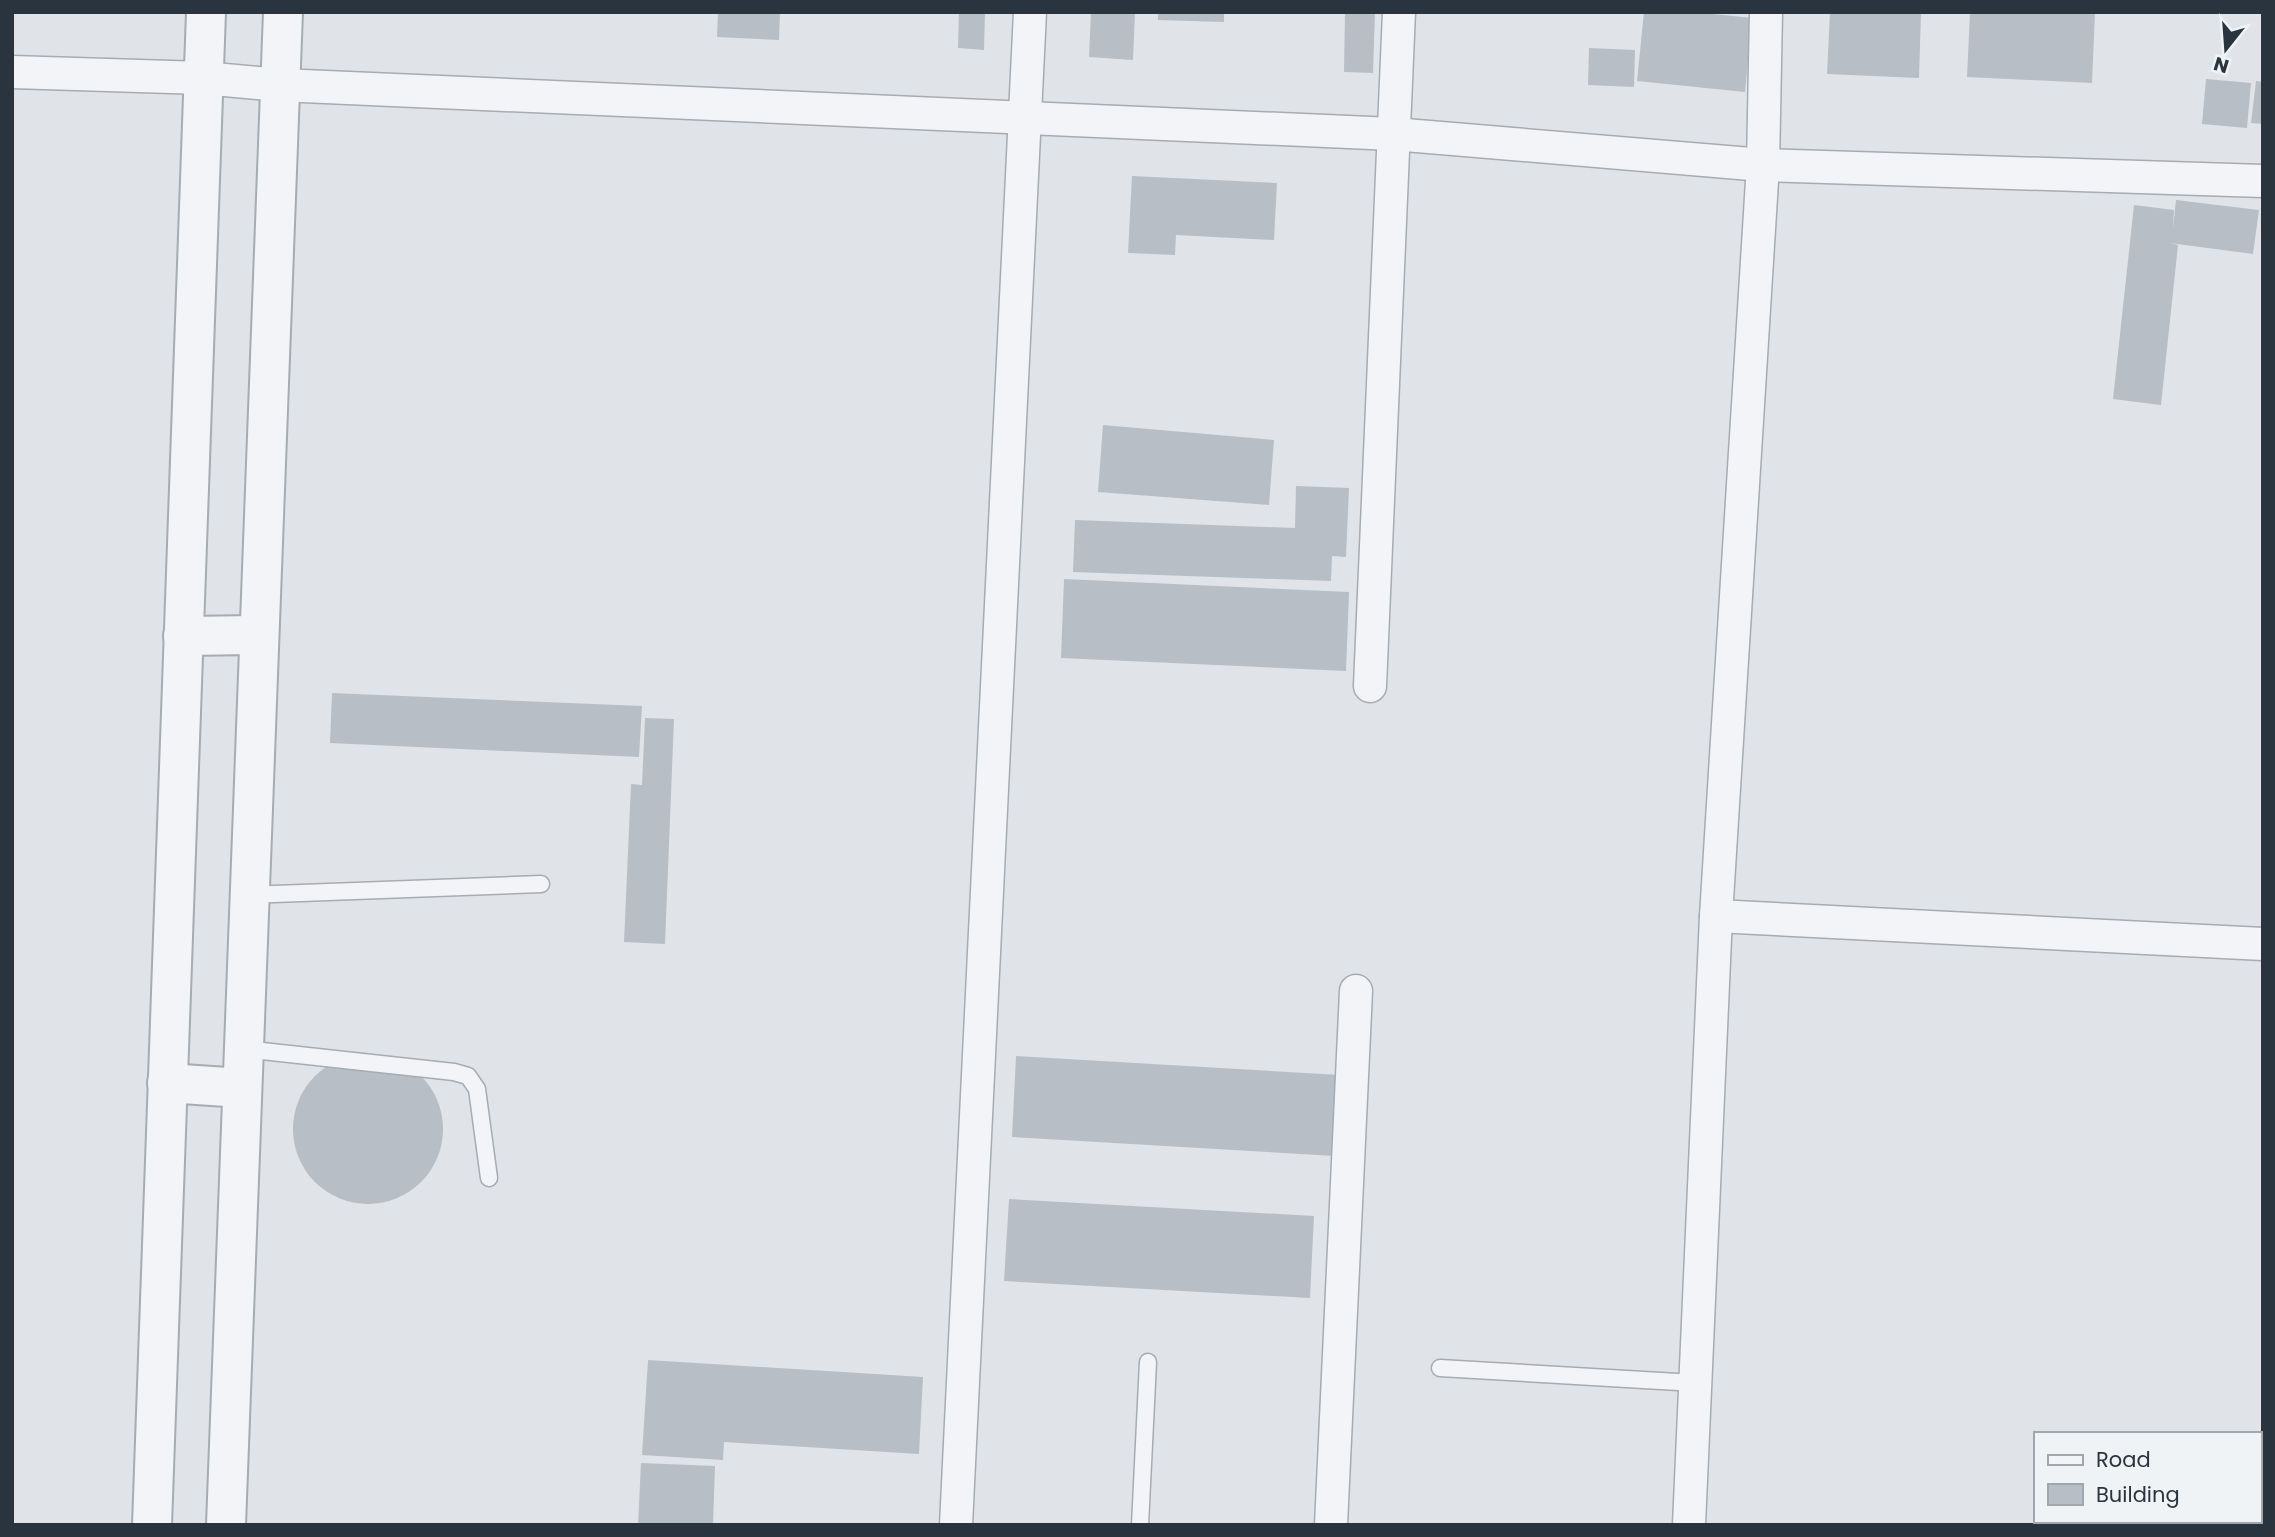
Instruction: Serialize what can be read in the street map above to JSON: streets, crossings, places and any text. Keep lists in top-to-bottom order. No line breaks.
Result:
{"legend":["Road","Building"],"north":"bottom"}
